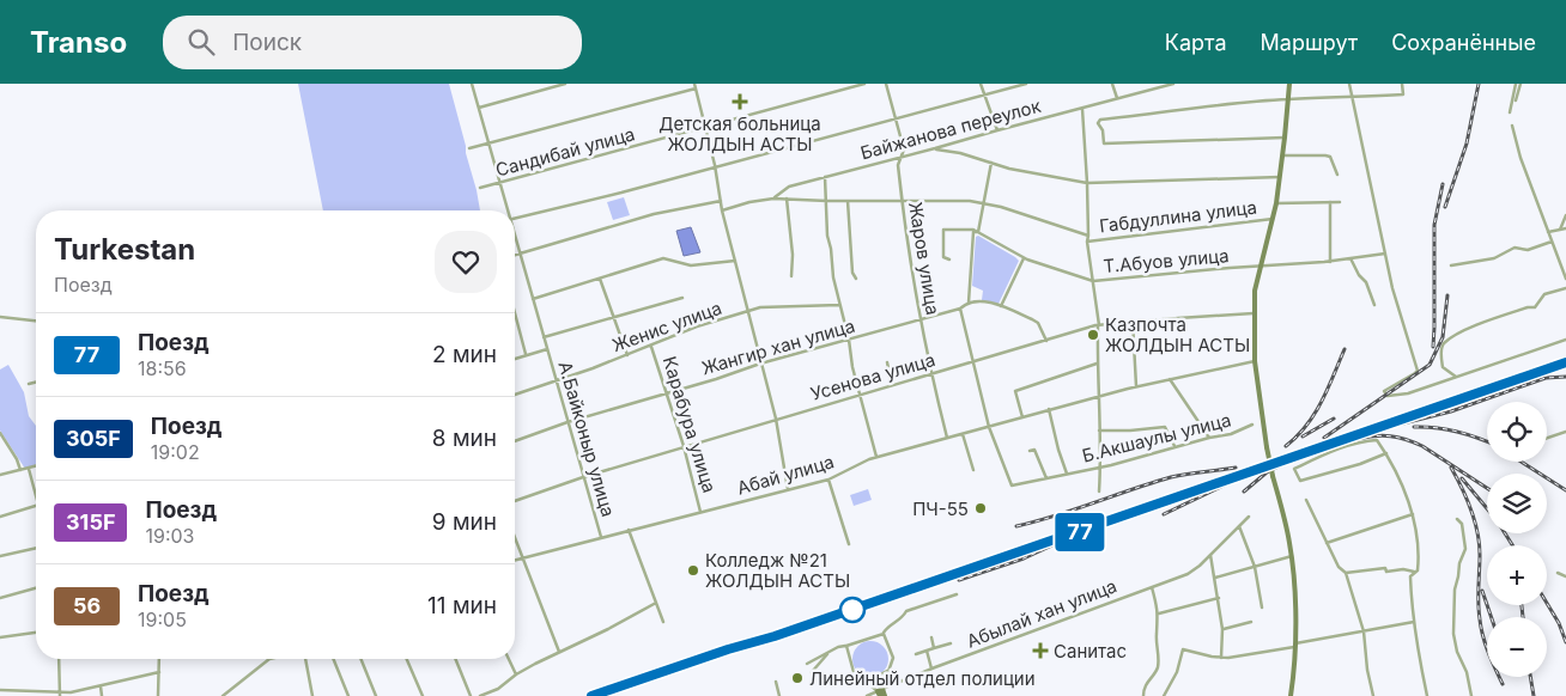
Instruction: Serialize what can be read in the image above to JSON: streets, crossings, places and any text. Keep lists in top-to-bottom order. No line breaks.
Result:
{"streets":{"street":["Байжанова переулок","Сандибай улица","Габдуллина улица","Жаров улица","Т.Абуов улица","Женис улица","Жангир хан улица","Усенова улица","Карабура улица","Б.Акшаулы улица","А.Байконыр улица","Абай улица","Абылай хан улица"]},"crossings":[["Байжанова переулок","Габдуллина улица"],["Байжанова переулок","Жаров улица"],["Сандибай улица","А.Байконыр улица"],["Габдуллина улица","Жаров улица"],["Жаров улица","Жангир хан улица"],["Жаров улица","Усенова улица"],["Жаров улица","Абай улица"],["Женис улица","Карабура улица"],["Женис улица","А.Байконыр улица"],["Жангир хан улица","Карабура улица"],["Жангир хан улица","А.Байконыр улица"],["Усенова улица","Карабура улица"],["Усенова улица","А.Байконыр улица"],["Карабура улица","Абай улица"],["Б.Акшаулы улица","Абай улица"],["А.Байконыр улица","Абай улица"]],"places":{"health":["Детская больница ЖОЛДЫН АСТЫ","Санитас"],"other":["Казпочта ЖОЛДЫН АСТЫ","ПЧ-55","Колледж №21 ЖОЛДЫН АСТЫ","Линейный отдел полиции"]},"page":{"header":"Transo","search":"Поиск","nav":["Карта","Маршрут","Сохранённые"],"on_map":"77","heading":["Turkestan","Поезд"],"list":[{"mark":"77","name":"Поезд","note":"18:56","value":"2 мин"},{"mark":"305F","name":"Поезд","note":"19:02","value":"8 мин"},{"mark":"315F","name":"Поезд","note":"19:03","value":"9 мин"},{"mark":"56","name":"Поезд","note":"19:05","value":"11 мин"}],"map_buttons":["+","−"]}}
